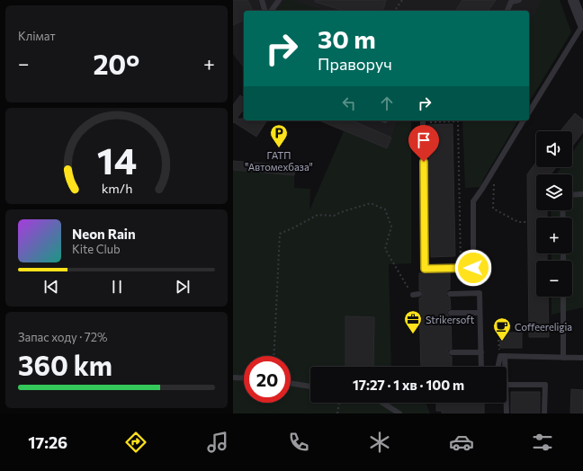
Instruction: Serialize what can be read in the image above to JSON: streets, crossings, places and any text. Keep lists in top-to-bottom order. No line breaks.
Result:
{"places":{"parking":["ГАТП \"Автомехбаза\""],"office":["Strikersoft"],"cafe":["Coffeereligia"]},"page":{"tile":["Клімат",["Запас ходу · 72%","360 km"]],"turn":["30 m","Праворуч"],"heat":["−","20°","+"],"map_buttons":["+","−"],"song":["Neon Rain","Kite Club"],"limit":"20","trip":"17:27 · 1 хв · 100 m","tabs":"17:26","gauge":["14","km/h"]}}
